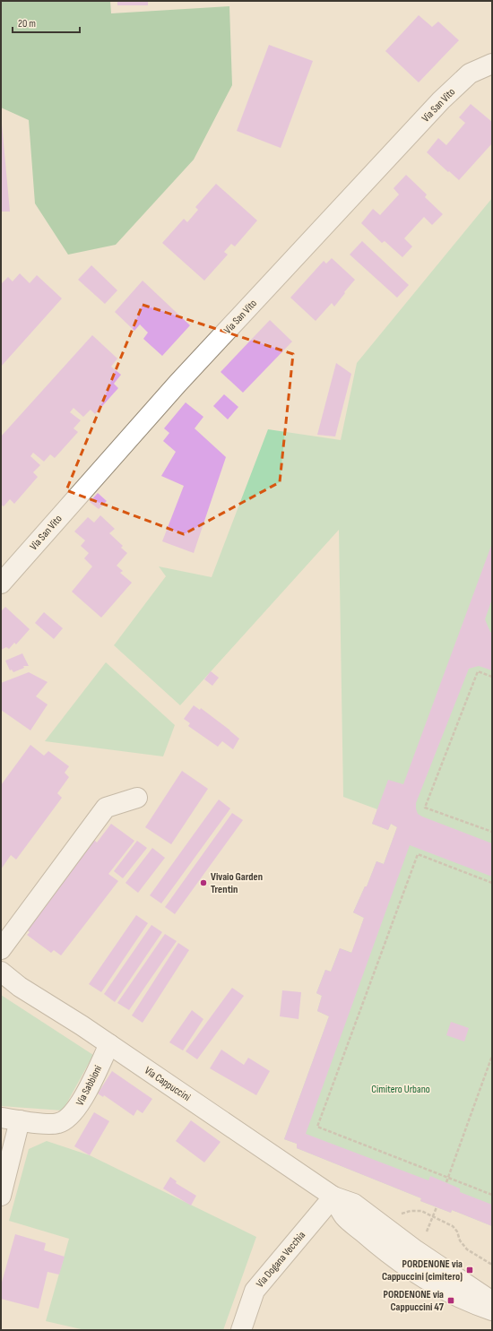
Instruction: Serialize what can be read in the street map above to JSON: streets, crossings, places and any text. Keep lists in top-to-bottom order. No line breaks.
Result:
{"streets":{"street":["Via San Vito","Via Cappuccini","Via Sabbioni","Via Dogana Vecchia"]},"crossings":[["Via Cappuccini","Via Sabbioni"],["Via Cappuccini","Via Dogana Vecchia"]],"parks":["Cimitero Urbano"],"places":{"other":["Vivaio Garden Trentin"],"transit":["PORDENONE via Cappuccini (cimitero)","PORDENONE via Cappuccini 47"]},"scale_bar":"20 m"}
